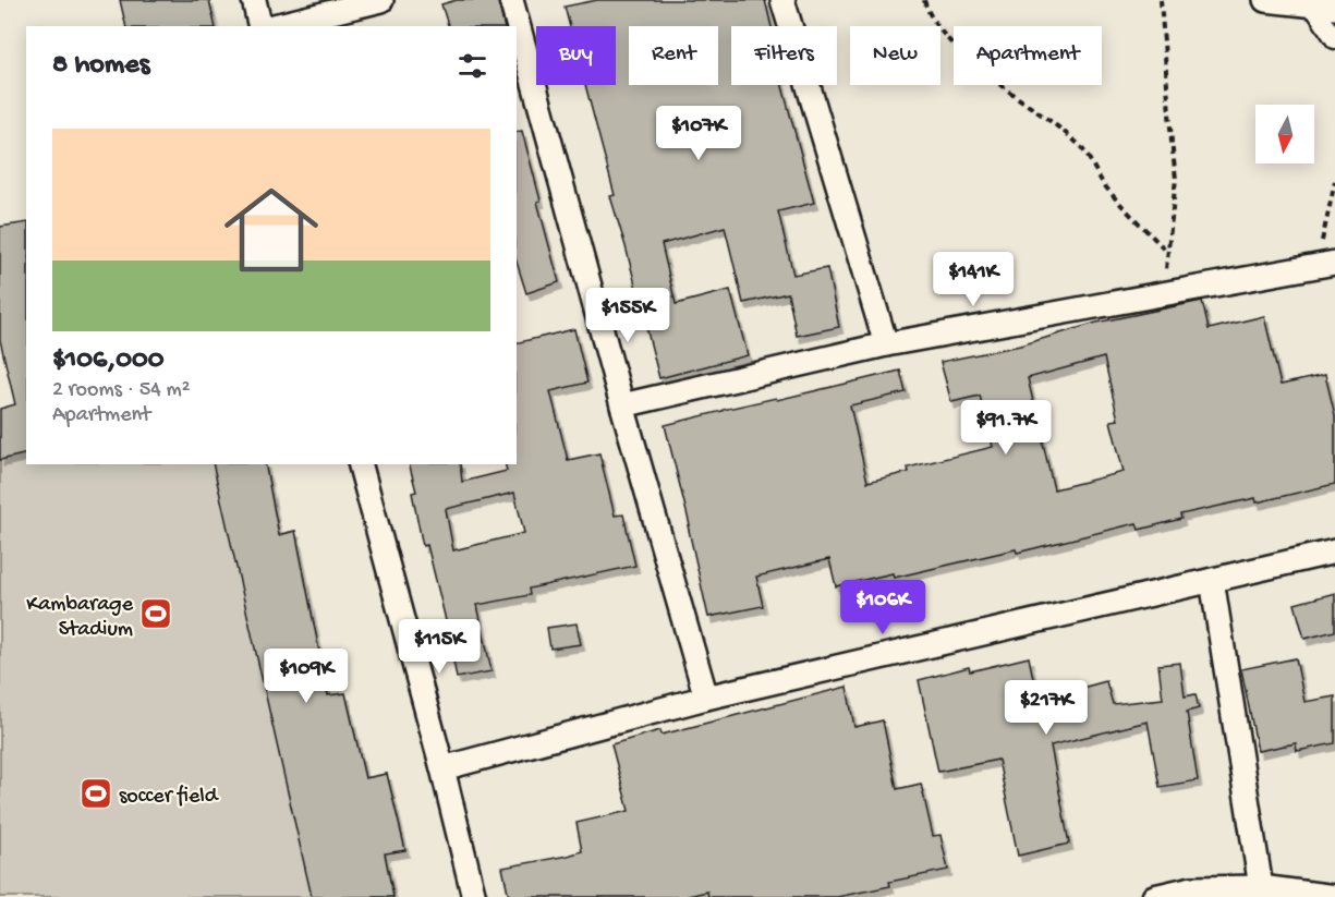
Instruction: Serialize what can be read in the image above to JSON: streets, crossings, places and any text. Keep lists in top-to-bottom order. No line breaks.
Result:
{"places":{"sports":["Kambarage Stadium","soccer field"]},"north":"bottom","page":{"chip":["Buy","Rent","Filters","New","Apartment"],"heading":"8 homes","list":[{"name":"$106,000","note":"2 rooms · 54 m² · Apartment"}],"price":["$107K","$141K","$155K","$91.7K","$106K","$115K","$109K","$217K"]}}
